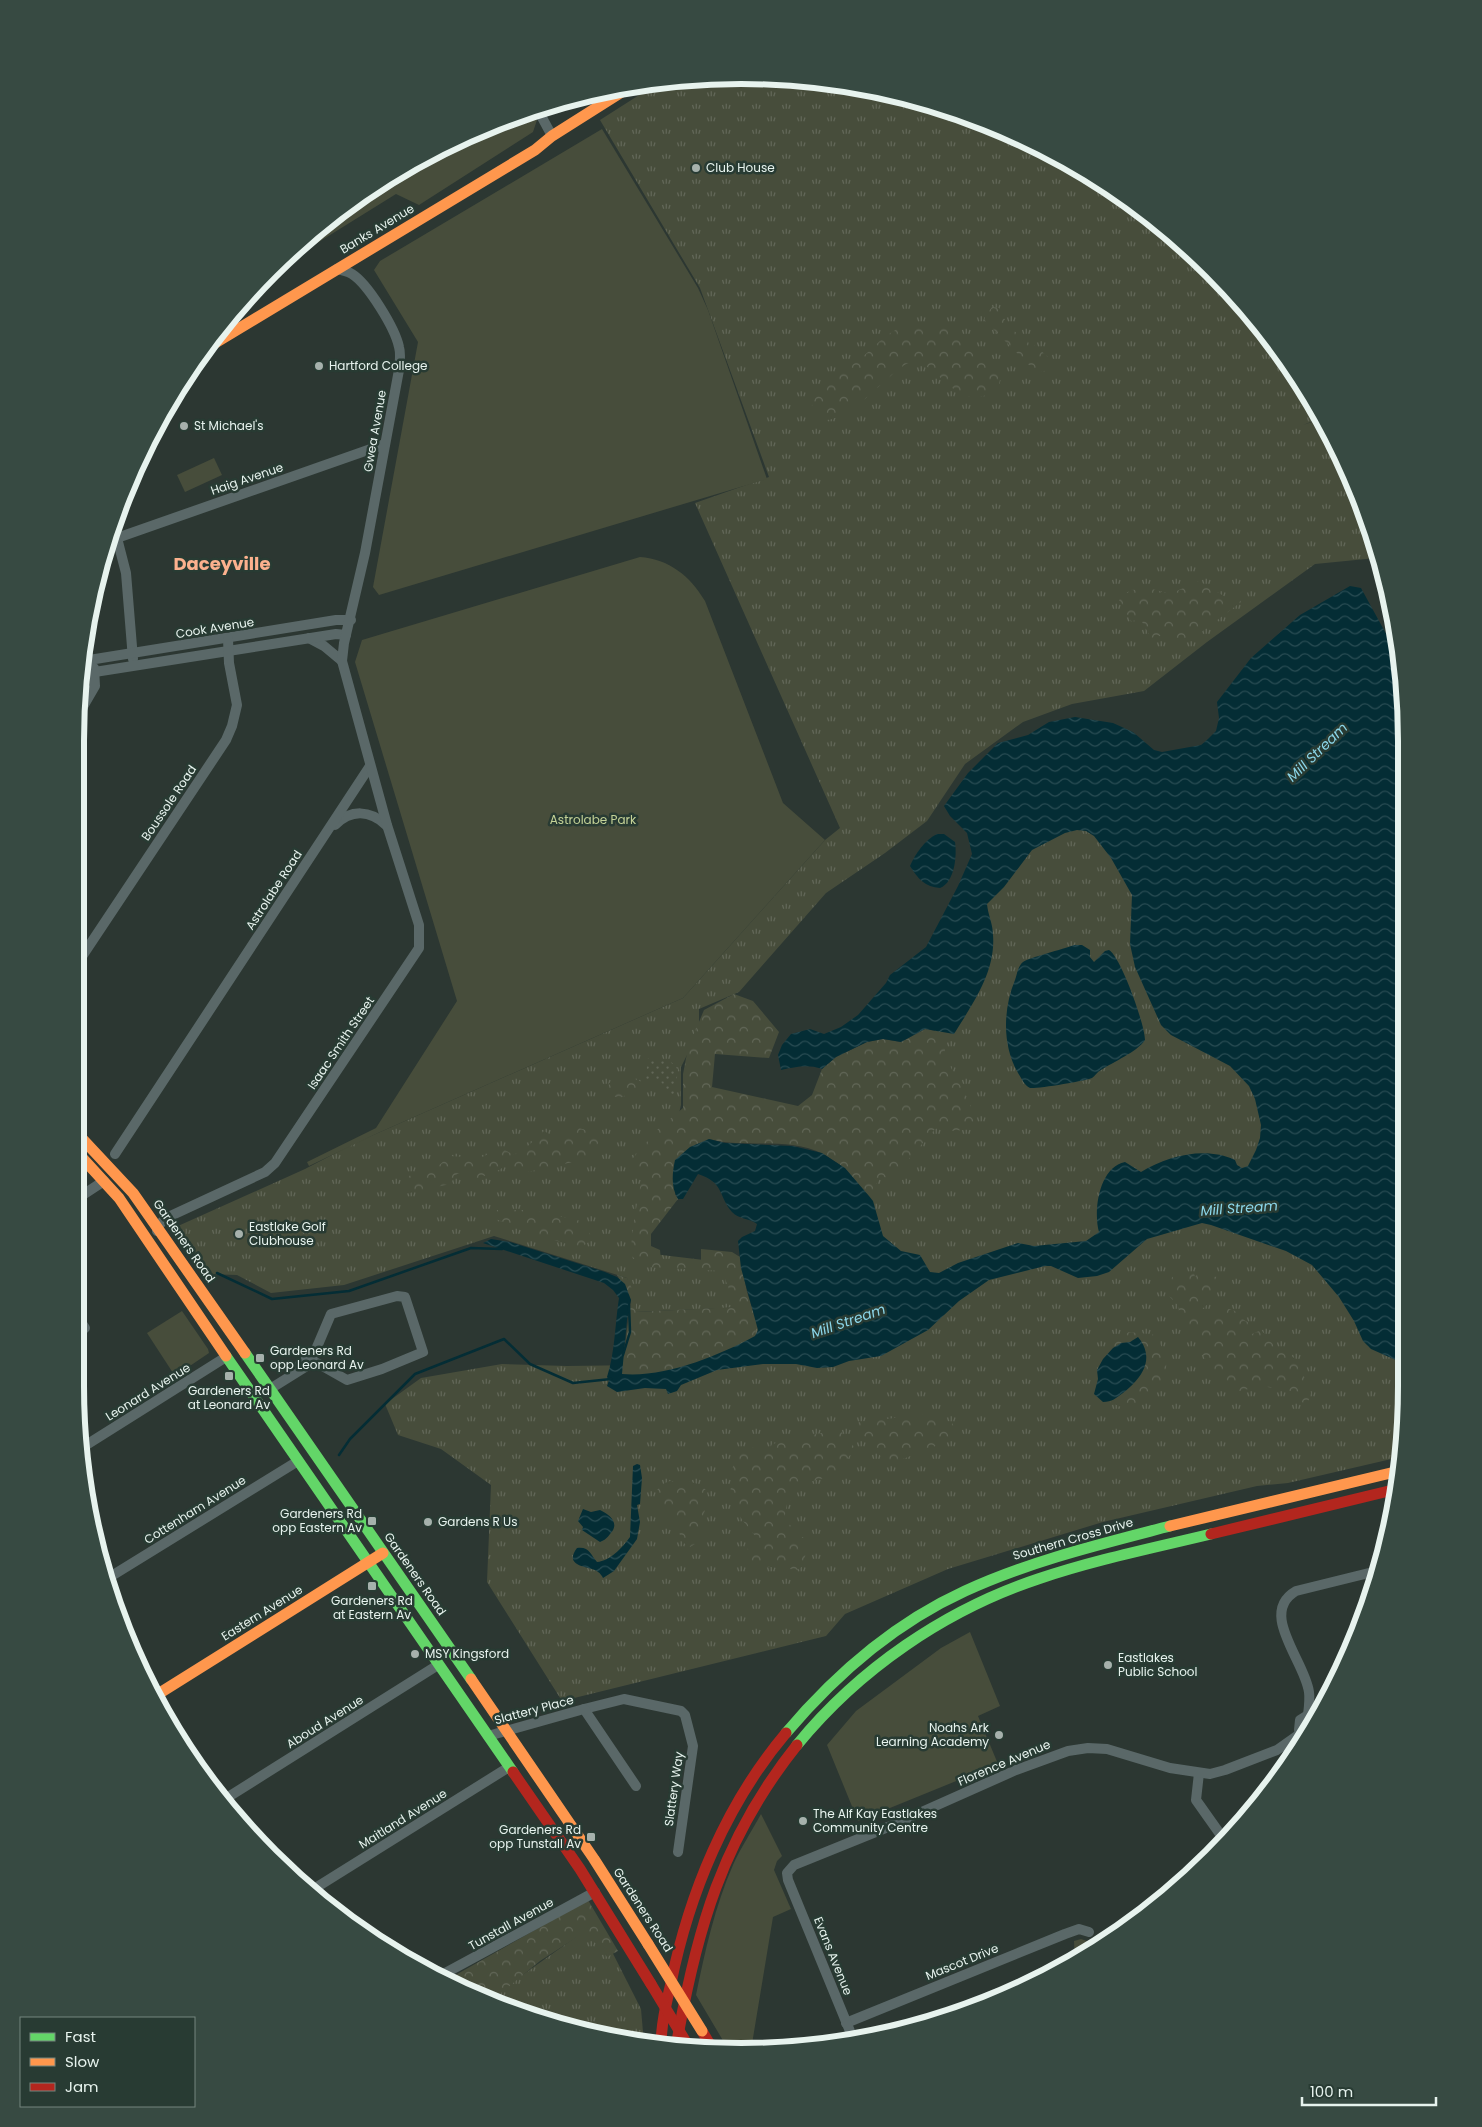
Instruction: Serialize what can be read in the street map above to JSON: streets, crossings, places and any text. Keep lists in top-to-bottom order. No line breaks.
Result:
{"streets":{"main road":["Banks Avenue","Gardeners Road","Southern Cross Drive","Eastern Avenue"],"street":["Gwea Avenue","Haig Avenue","Cook Avenue","Boussole Road","Astrolabe Road","Isaac Smith Street","Leonard Avenue","Cottenham Avenue","Slattery Place","Aboud Avenue","Florence Avenue","Slattery Way","Maitland Avenue","Tunstall Avenue","Evans Avenue","Mascot Drive"]},"crossings":[["Banks Avenue","Gwea Avenue"],["Gwea Avenue","Haig Avenue"],["Gwea Avenue","Cook Avenue"],["Cook Avenue","Boussole Road"],["Astrolabe Road","Isaac Smith Street"],["Isaac Smith Street","Gardeners Road"],["Gardeners Road","Eastern Avenue"],["Gardeners Road","Slattery Place"],["Slattery Place","Slattery Way"],["Florence Avenue","Evans Avenue"],["Evans Avenue","Mascot Drive"]],"districts":["Daceyville"],"water":["Mill Stream"],"parks":["Astrolabe Park"],"places":{"other":["Club House","Hartford College","St Michael's","Eastlake Golf Clubhouse","Gardens R Us","MSY Kingsford","Eastlakes Public School","Noahs Ark Learning Academy","The Alf Kay Eastlakes Community Centre"],"transit":["Gardeners Rd opp Leonard Av","Gardeners Rd at Leonard Av","Gardeners Rd opp Eastern Av","Gardeners Rd at Eastern Av","Gardeners Rd opp Tunstall Av"]},"legend":["Fast","Slow","Jam"],"scale_bar":"100 m"}
